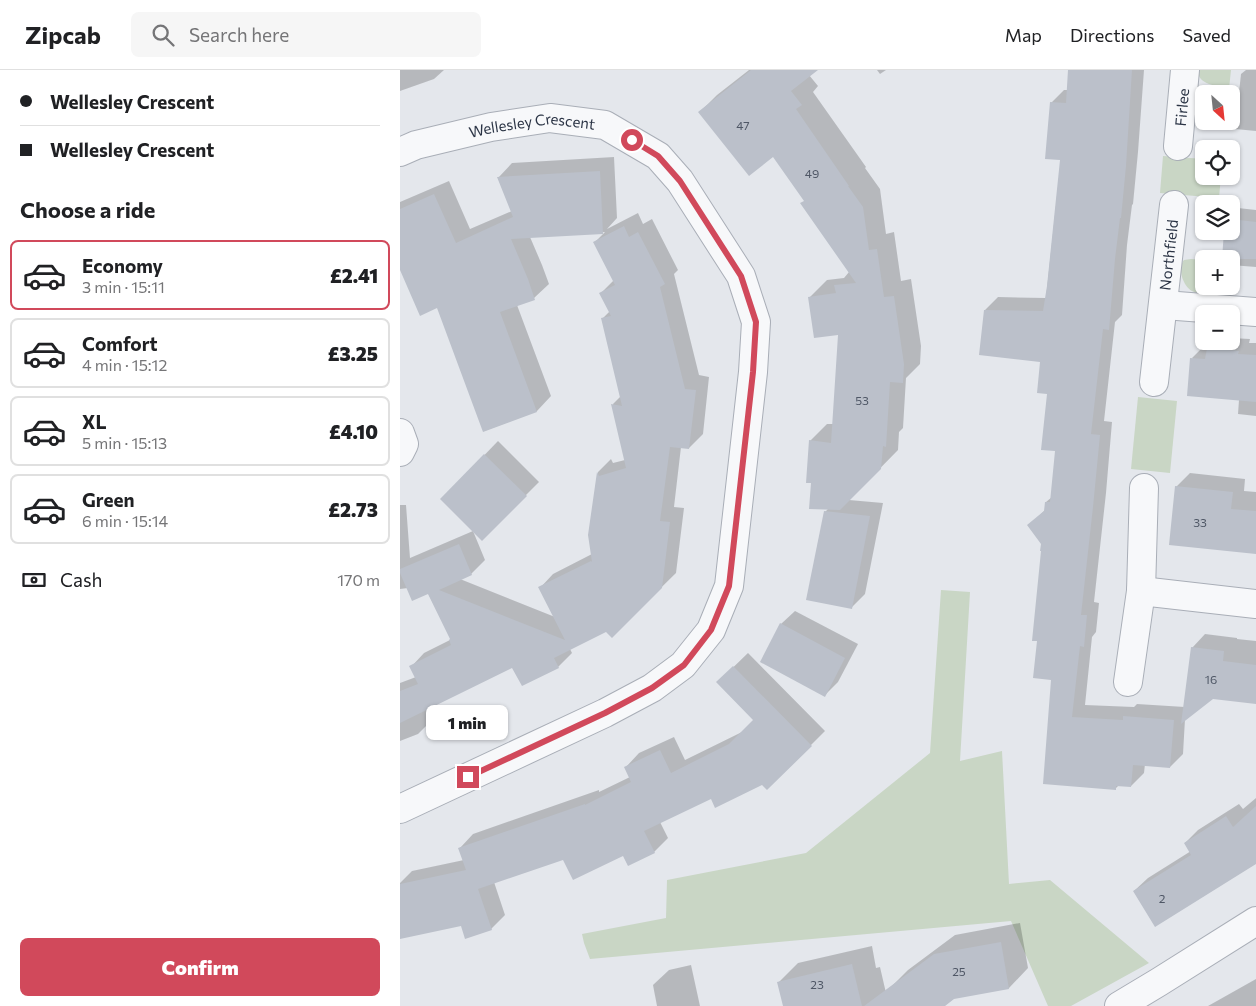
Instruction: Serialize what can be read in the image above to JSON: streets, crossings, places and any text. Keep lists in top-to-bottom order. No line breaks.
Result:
{"streets":{"street":["Firlee","Wellesley Crescent","Northfield"]},"house_numbers":["47","49","53","33","16","2","25","23"],"north":"bottom right","page":{"header":"Zipcab","search":"Search here","nav":["Map","Directions","Saved"],"banner":["Wellesley Crescent","Wellesley Crescent"],"map_buttons":["+","−"],"heading":"Choose a ride","list":[{"name":"Economy","note":"3 min · 15:11","value":"£2.41"},{"name":"Comfort","note":"4 min · 15:12","value":"£3.25"},{"name":"XL","note":"5 min · 15:13","value":"£4.10"},{"name":"Green","note":"6 min · 15:14","value":"£2.73"}],"pay":["Cash","170 m"],"bubble":"1 min","buttons":"Confirm"}}
